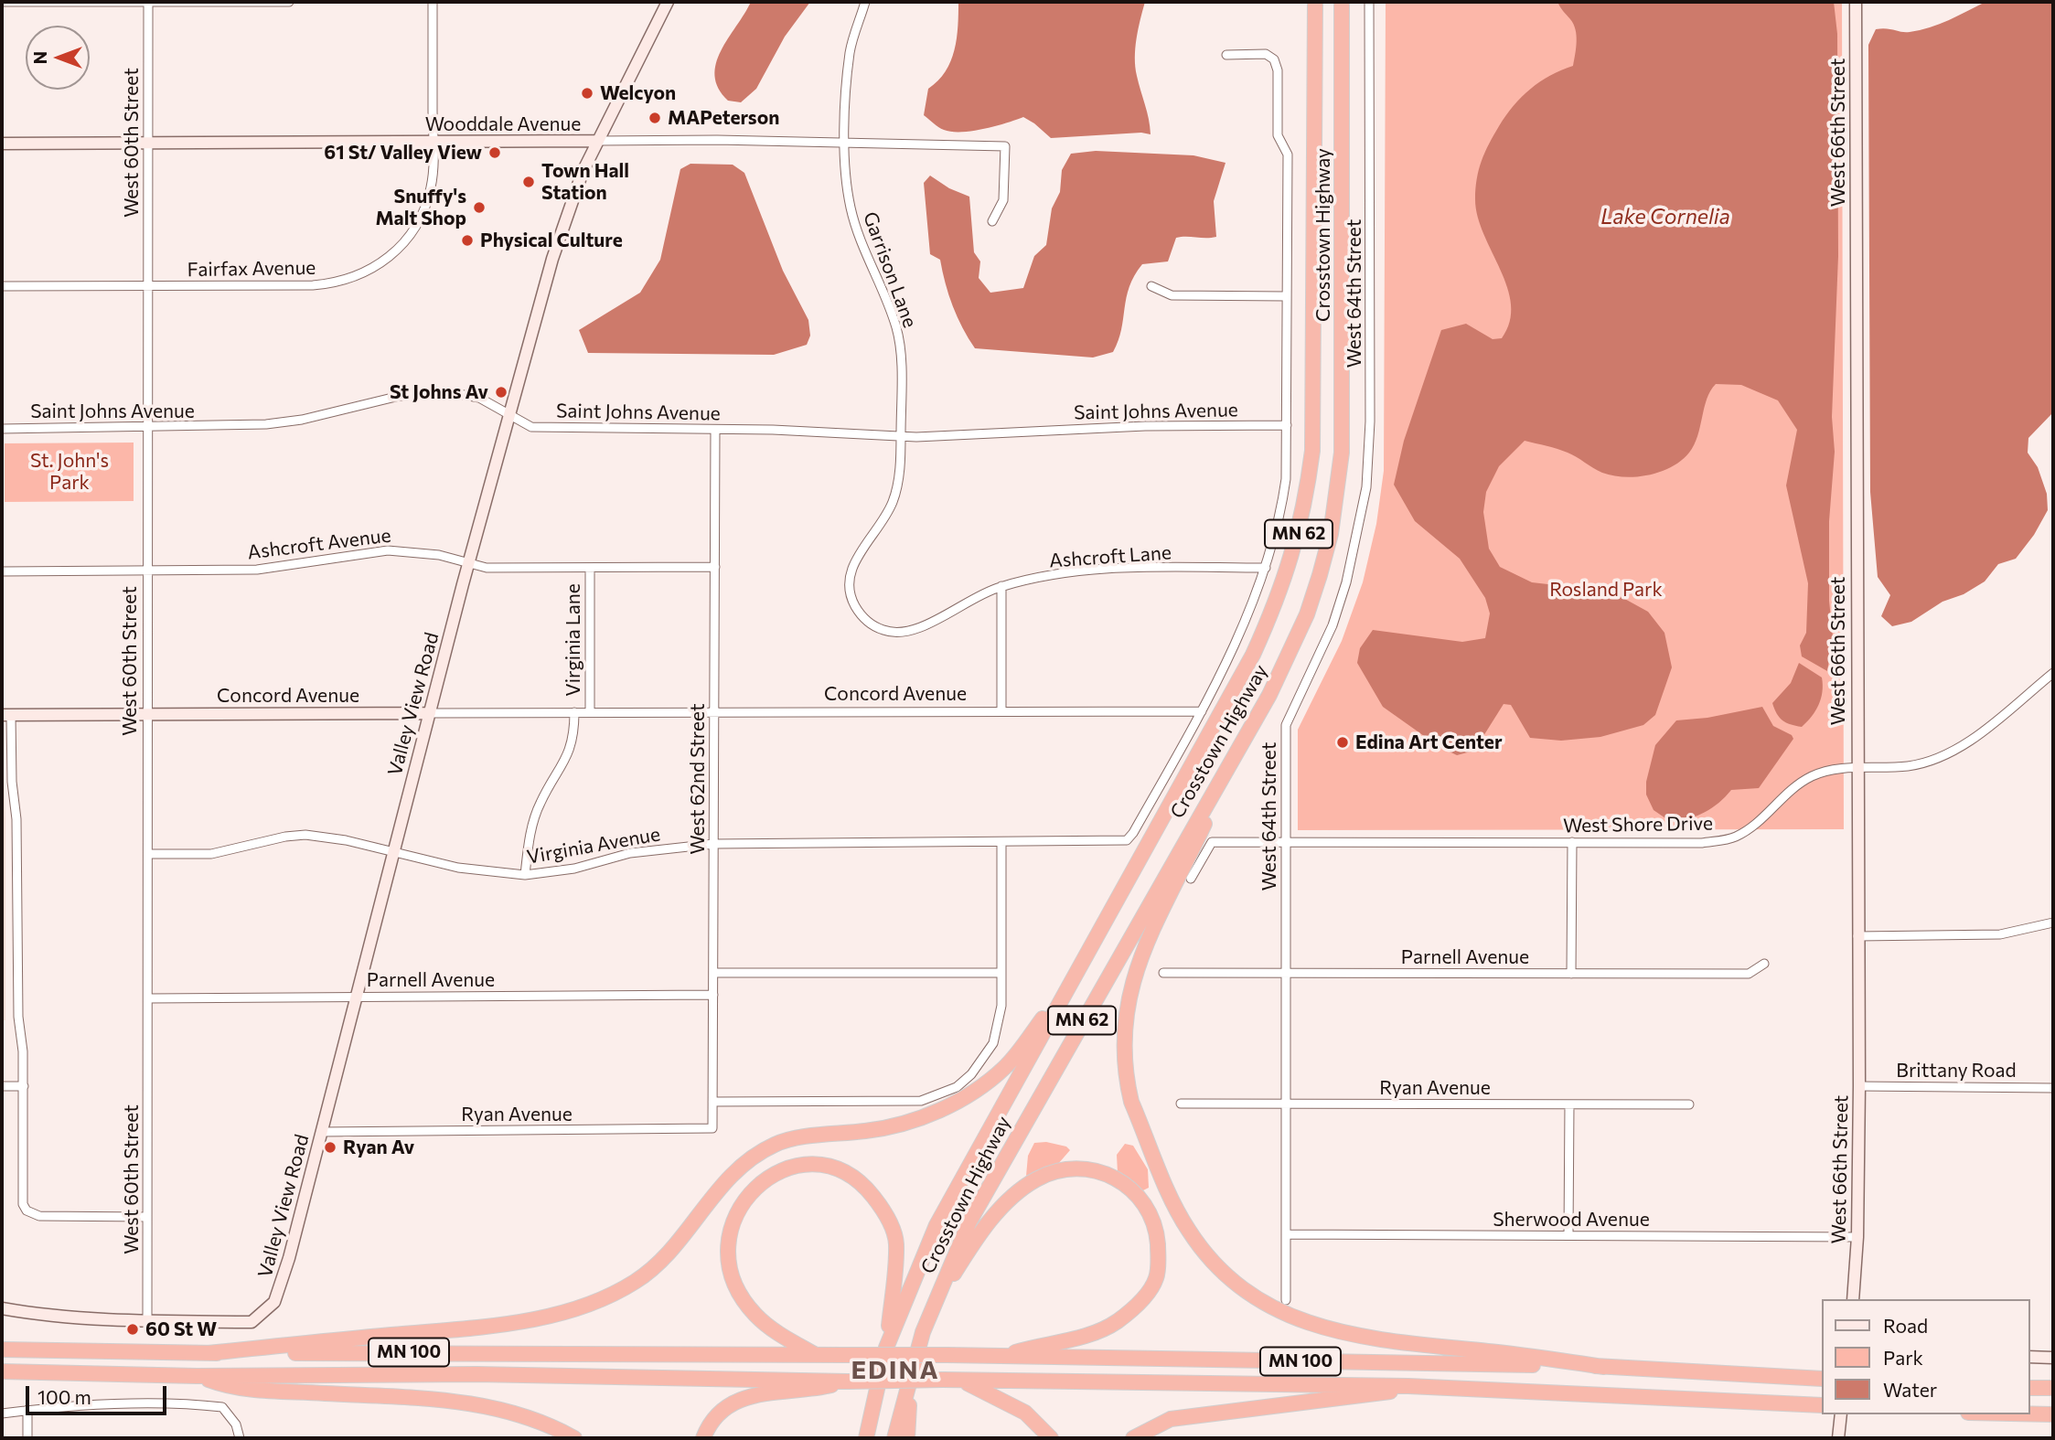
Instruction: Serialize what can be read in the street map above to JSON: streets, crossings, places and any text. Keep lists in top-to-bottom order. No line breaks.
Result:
{"streets":{"highway":["Crosstown Highway","MN 62","MN 100"],"street":["Wooddale Avenue","West 66th Street","West 60th Street","Fairfax Avenue","Garrison Lane","West 64th Street","Saint Johns Avenue","Ashcroft Avenue","Ashcroft Lane","Virginia Lane","Concord Avenue","Valley View Road","West 62nd Street","West Shore Drive","Virginia Avenue","Parnell Avenue","Brittany Road","Ryan Avenue","Sherwood Avenue"]},"crossings":[["Wooddale Avenue","West 60th Street"],["Wooddale Avenue","Fairfax Avenue"],["Wooddale Avenue","Garrison Lane"],["Wooddale Avenue","Valley View Road"],["West 66th Street","West Shore Drive"],["West 66th Street","Brittany Road"],["West 66th Street","Sherwood Avenue"],["West 60th Street","Fairfax Avenue"],["West 60th Street","Saint Johns Avenue"],["West 60th Street","Ashcroft Avenue"],["West 60th Street","Concord Avenue"],["West 60th Street","Valley View Road"],["West 60th Street","Virginia Avenue"],["West 60th Street","Parnell Avenue"],["Garrison Lane","Saint Johns Avenue"],["Garrison Lane","Ashcroft Lane"],["West 64th Street","West Shore Drive"],["West 64th Street","Parnell Avenue"],["West 64th Street","Ryan Avenue"],["West 64th Street","Sherwood Avenue"],["Saint Johns Avenue","Ashcroft Lane"],["Saint Johns Avenue","Valley View Road"],["Saint Johns Avenue","West 62nd Street"],["Ashcroft Avenue","Virginia Lane"],["Ashcroft Avenue","Valley View Road"],["Ashcroft Avenue","West 62nd Street"],["Virginia Lane","Concord Avenue"],["Virginia Lane","Virginia Avenue"],["Concord Avenue","Valley View Road"],["Concord Avenue","West 62nd Street"],["Concord Avenue","Virginia Avenue"],["Valley View Road","Virginia Avenue"],["Valley View Road","Parnell Avenue"],["Valley View Road","Ryan Avenue"],["West 62nd Street","Virginia Avenue"],["West 62nd Street","Parnell Avenue"],["West 62nd Street","Ryan Avenue"]],"districts":["EDINA"],"water":["Lake Cornelia"],"parks":["St. John's Park","Rosland Park"],"places":["Welcyon","MAPeterson","61 St/ Valley View","Town Hall Station","Snuffy's Malt Shop","Physical Culture","St Johns Av","Edina Art Center","Ryan Av","60 St W"],"legend":["Road","Park","Water"],"scale_bar":"100 m","north":"left"}
